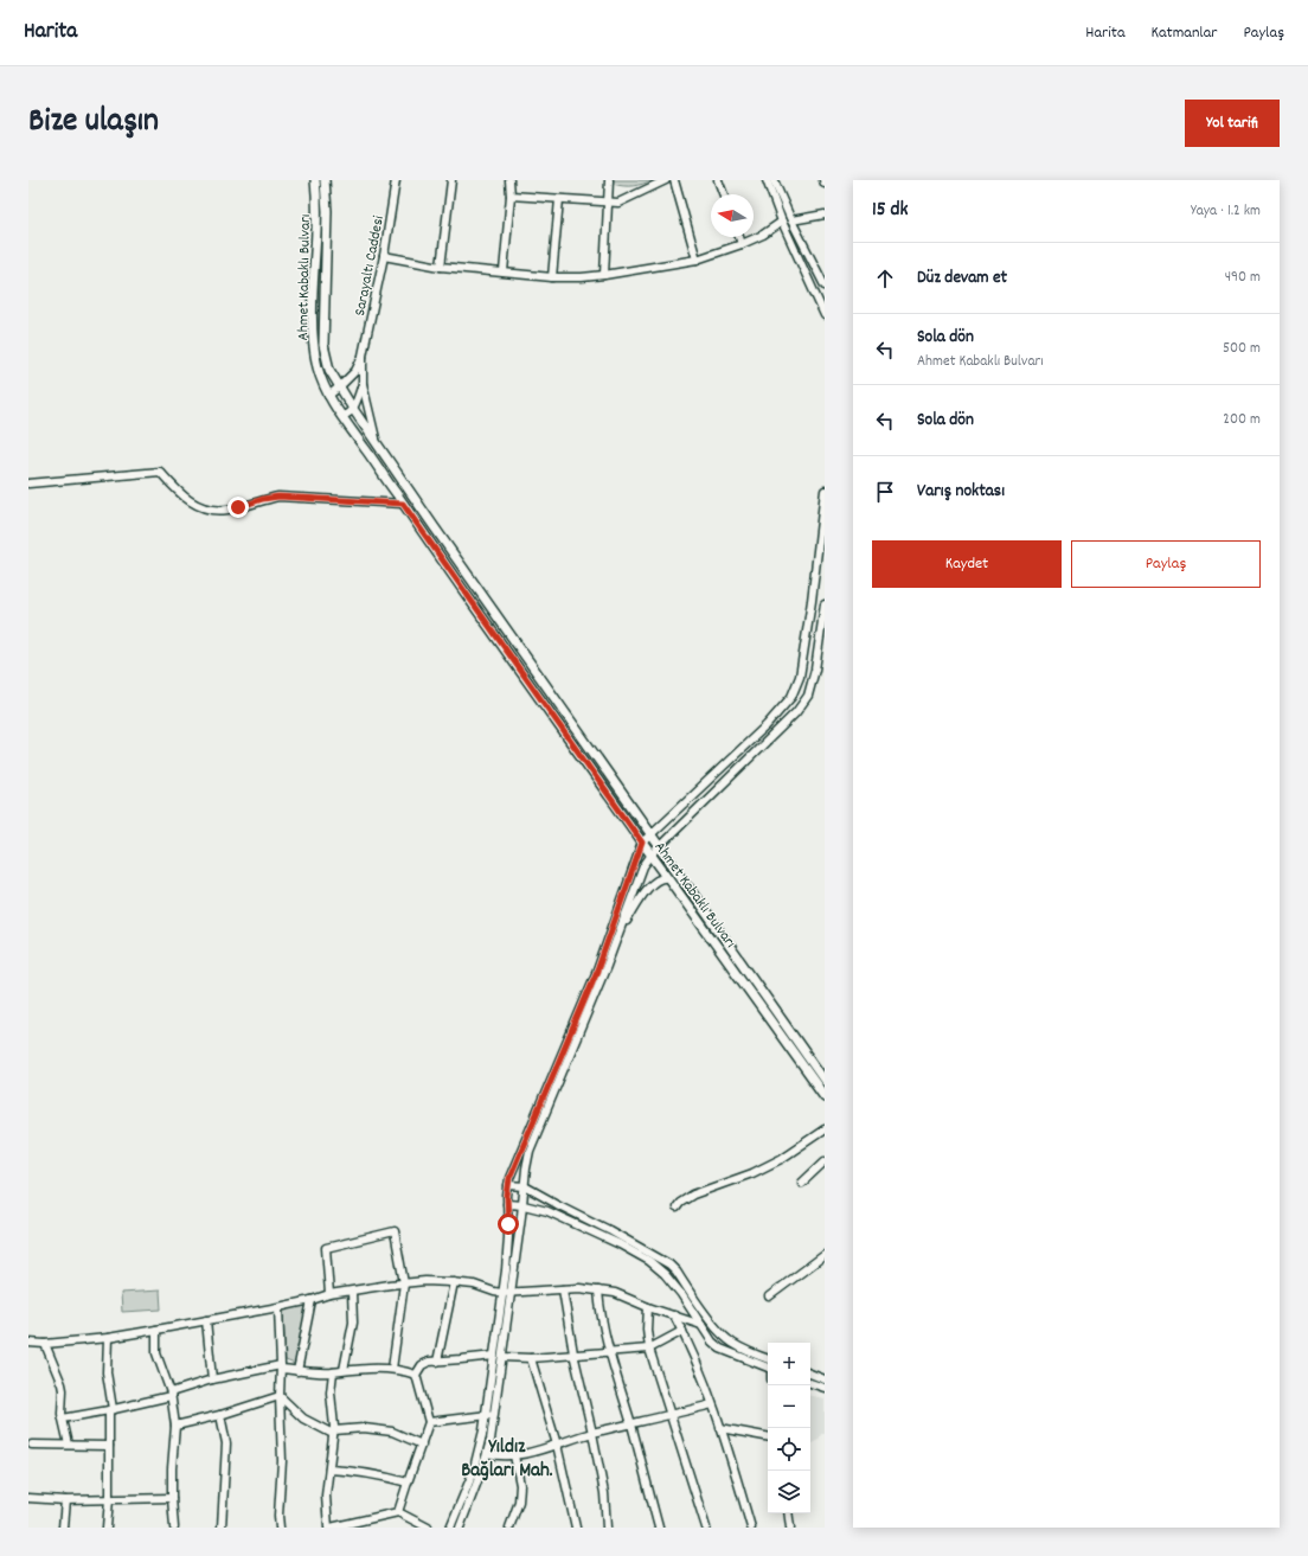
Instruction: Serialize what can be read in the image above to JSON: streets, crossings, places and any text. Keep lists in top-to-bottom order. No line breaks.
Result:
{"streets":{"main road":["Ahmet Kabaklı Bulvarı"],"street":["Sarayaltı Caddesi"]},"districts":["Yıldız Bağları Mah."],"north":"left","page":{"header":"Harita","nav":["Harita","Katmanlar","Paylaş"],"title":"Bize ulaşın","buttons":["Yol tarifi",["Kaydet","Paylaş"]],"heading":["15 dk","Yaya · 1.2 km"],"list":[["Düz devam et","490 m"],["Sola dön","Ahmet Kabaklı Bulvarı","500 m"],["Sola dön","200 m"],"Varış noktası"],"map_buttons":["+","−"]}}
